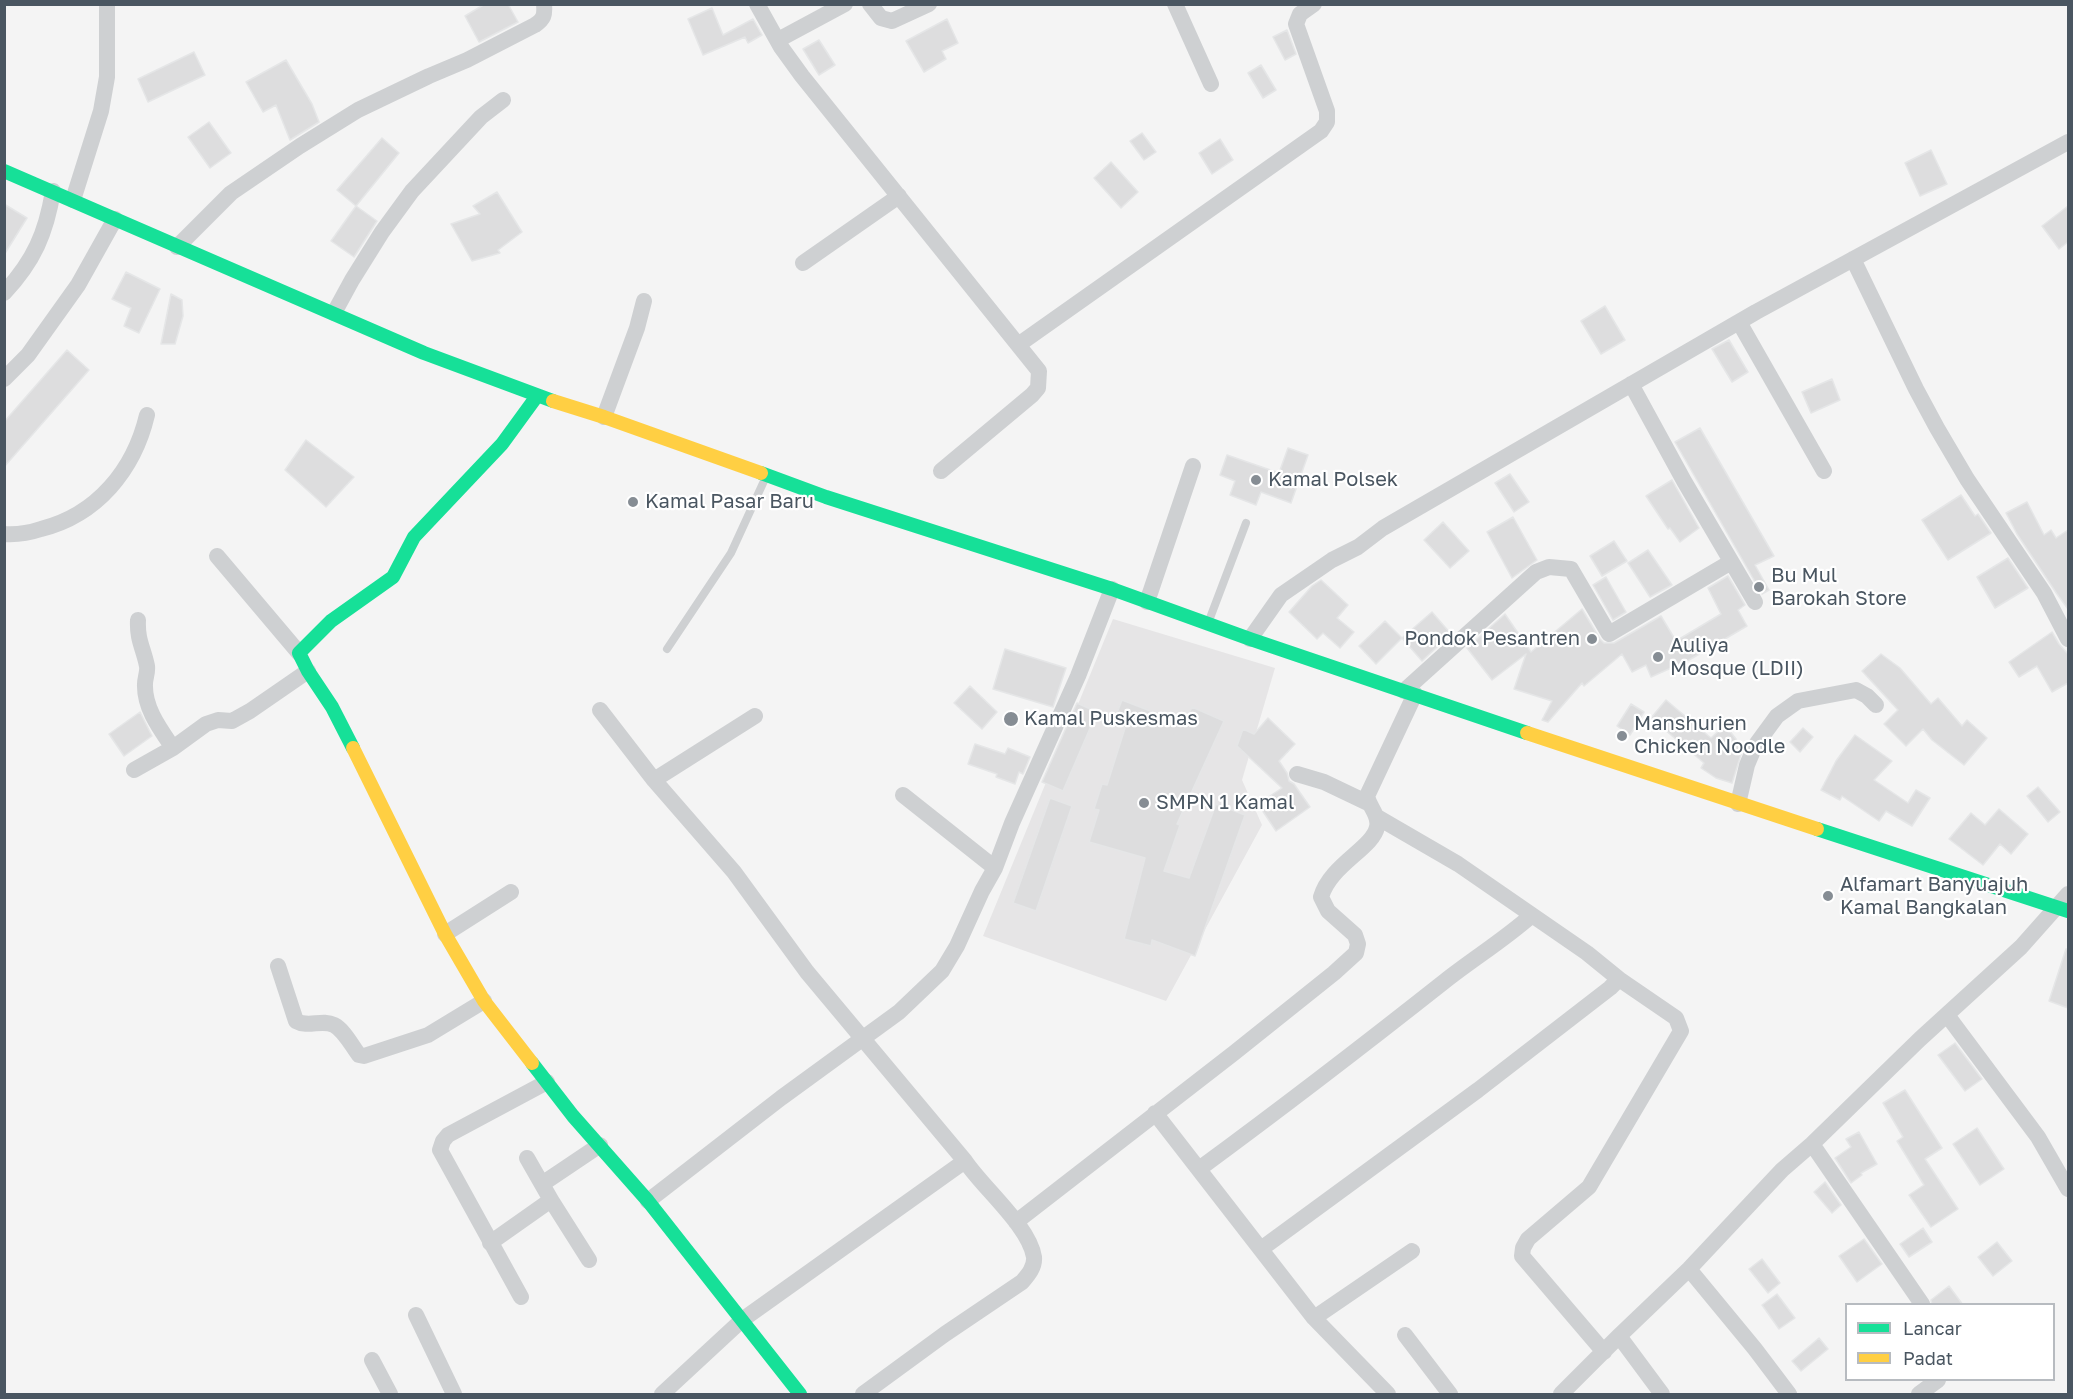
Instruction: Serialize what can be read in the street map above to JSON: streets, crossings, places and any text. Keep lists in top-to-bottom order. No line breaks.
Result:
{"places":["Kamal Polsek","Kamal Pasar Baru","Bu Mul Barokah Store","Pondok Pesantren","Auliya Mosque (LDII)","Kamal Puskesmas","Manshurien Chicken Noodle","SMPN 1 Kamal","Alfamart Banyuajuh Kamal Bangkalan"],"legend":["Lancar","Padat"]}
